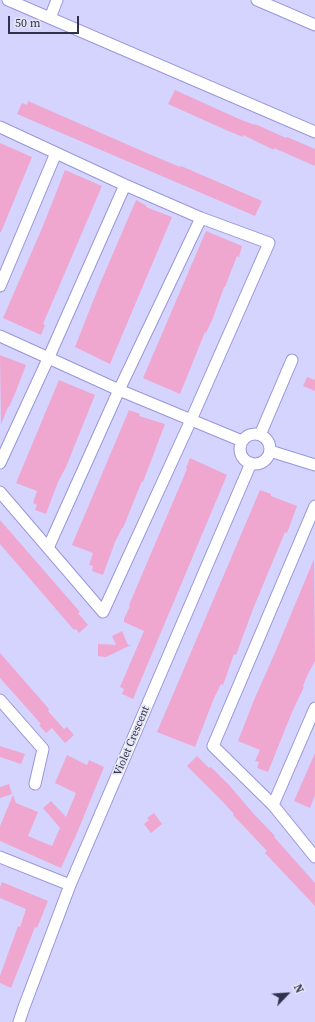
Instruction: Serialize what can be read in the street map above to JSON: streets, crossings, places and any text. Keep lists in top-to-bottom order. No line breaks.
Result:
{"streets":{"street":["Violet Crescent"]},"scale_bar":"50 m","north":"top right"}
